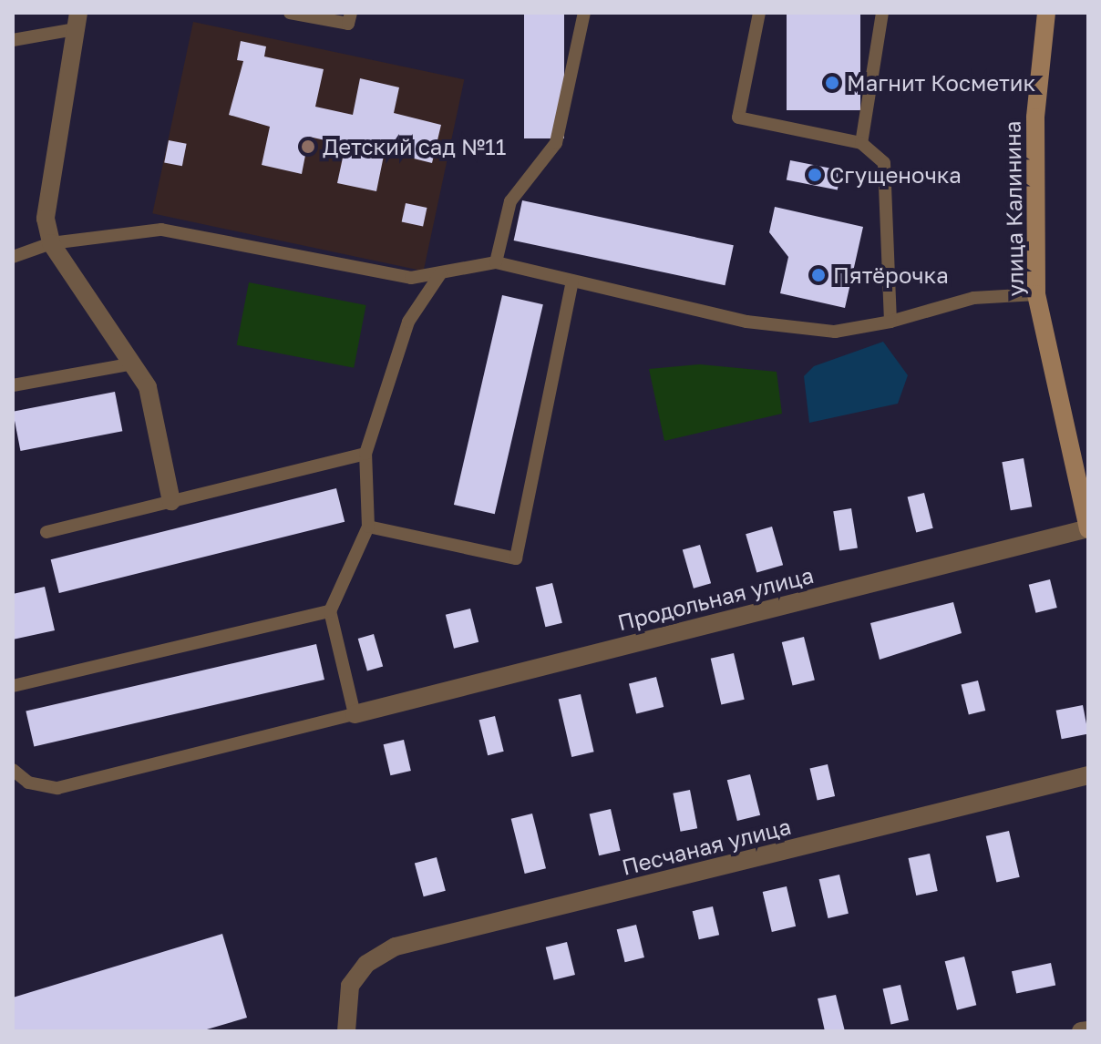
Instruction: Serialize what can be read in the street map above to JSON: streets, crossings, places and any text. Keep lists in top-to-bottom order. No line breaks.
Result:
{"streets":{"main road":["улица Калинина"],"street":["Продольная улица","Песчаная улица"]},"crossings":[["улица Калинина","Продольная улица"]],"places":["Магнит Косметик","Детский сад №11","Сгущеночка","Пятёрочка"]}
